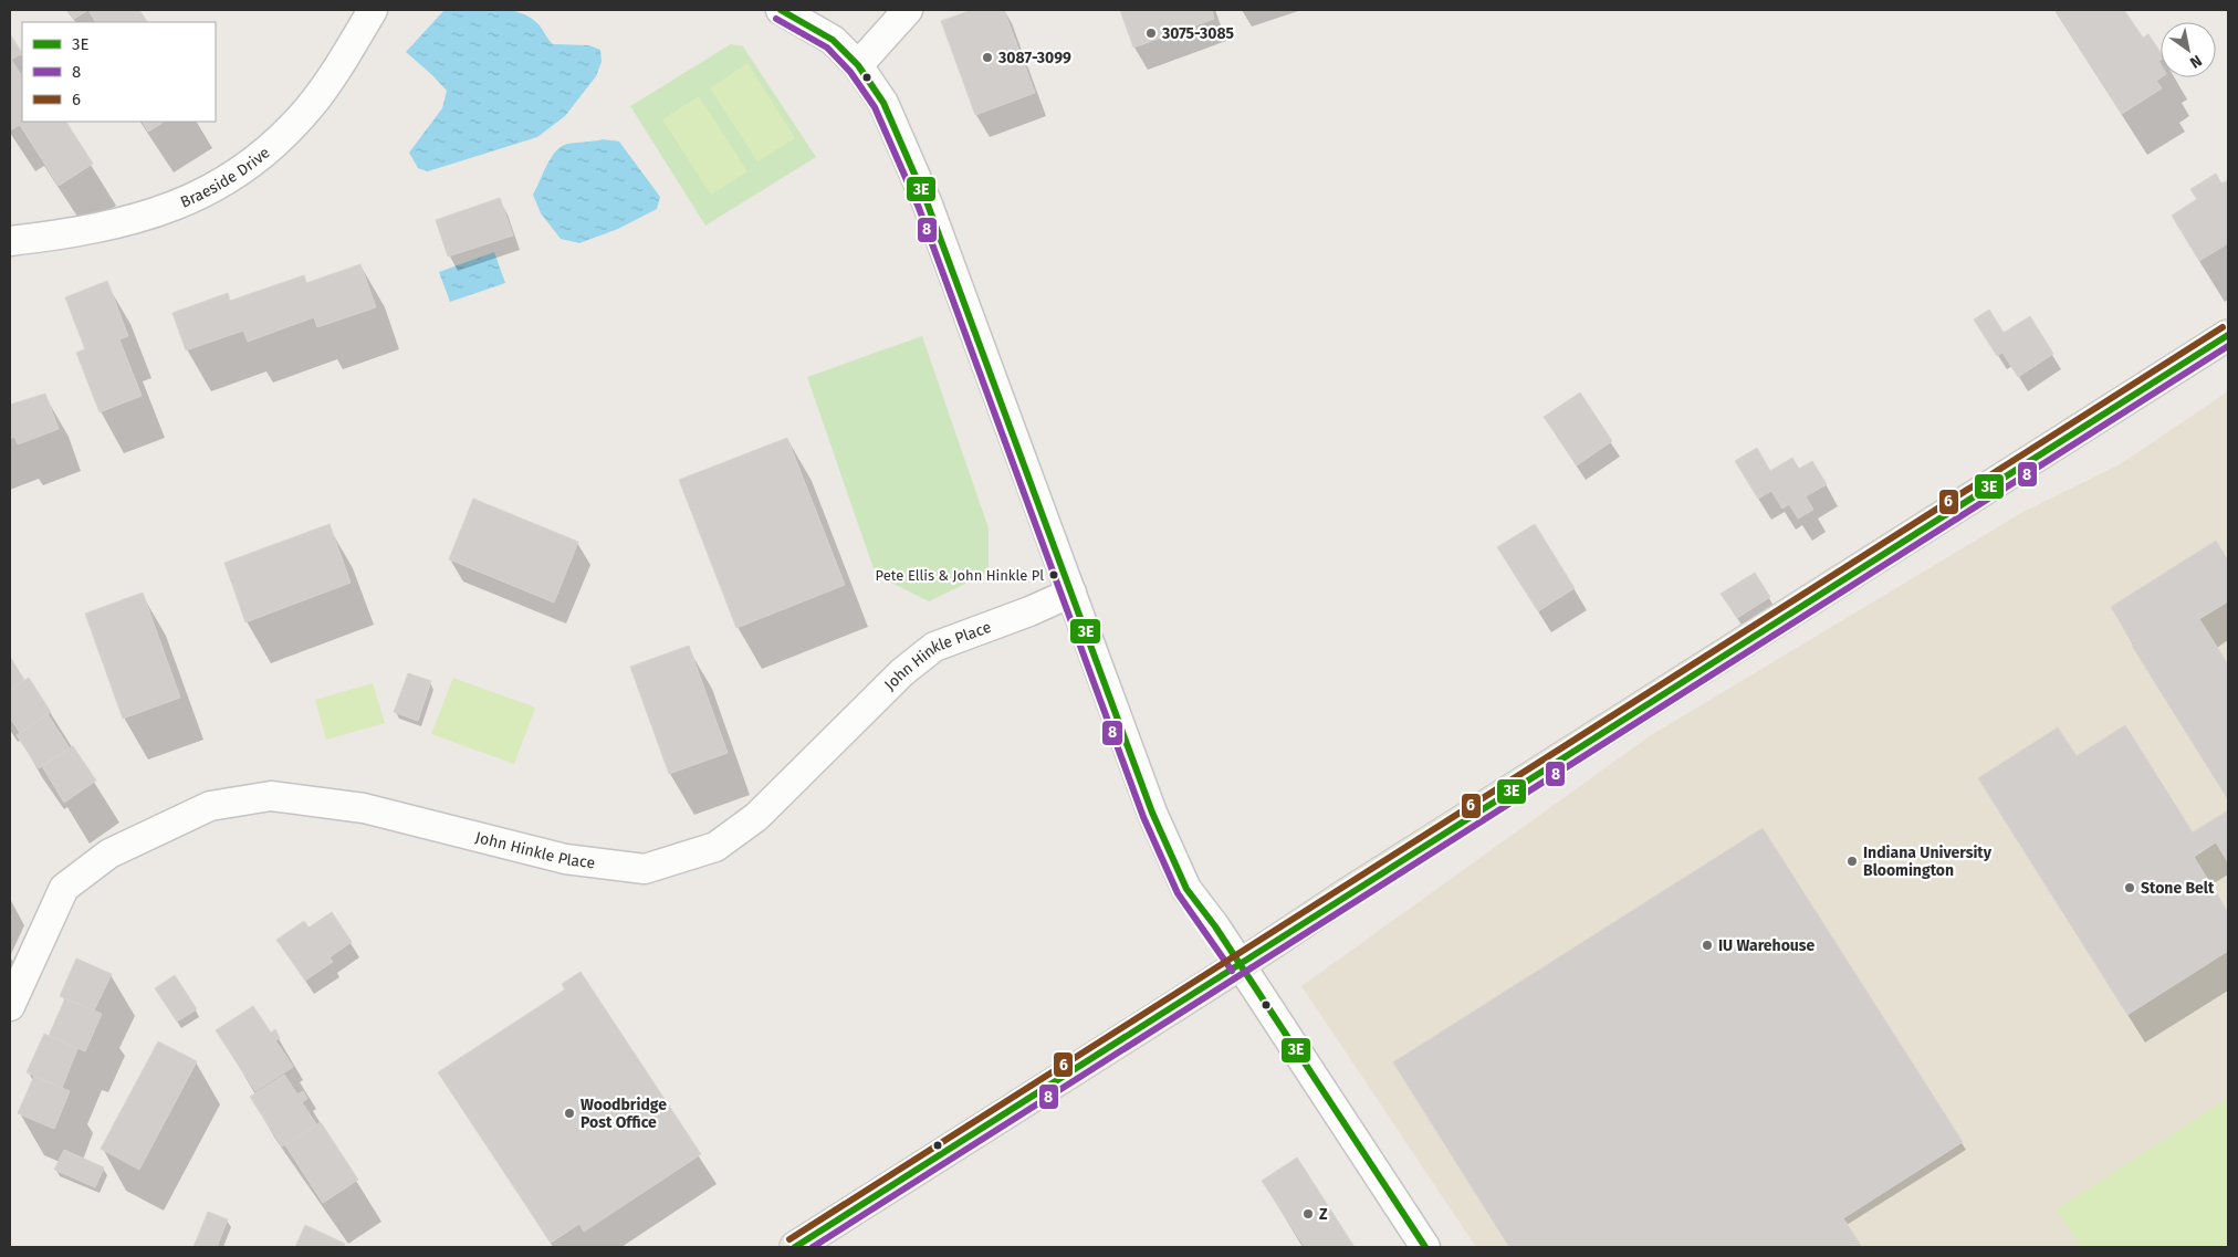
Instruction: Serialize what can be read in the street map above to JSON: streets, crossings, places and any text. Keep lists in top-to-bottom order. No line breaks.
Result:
{"streets":{"street":["Braeside Drive","John Hinkle Place"]},"places":["3075-3085","3087-3099","Pete Ellis & John Hinkle Pl","Indiana University Bloomington","Stone Belt","IU Warehouse","Woodbridge Post Office","Z"],"lines":["transit line 3E","transit line 8","transit line 6"],"legend":["3E","8","6"],"north":"bottom right"}
